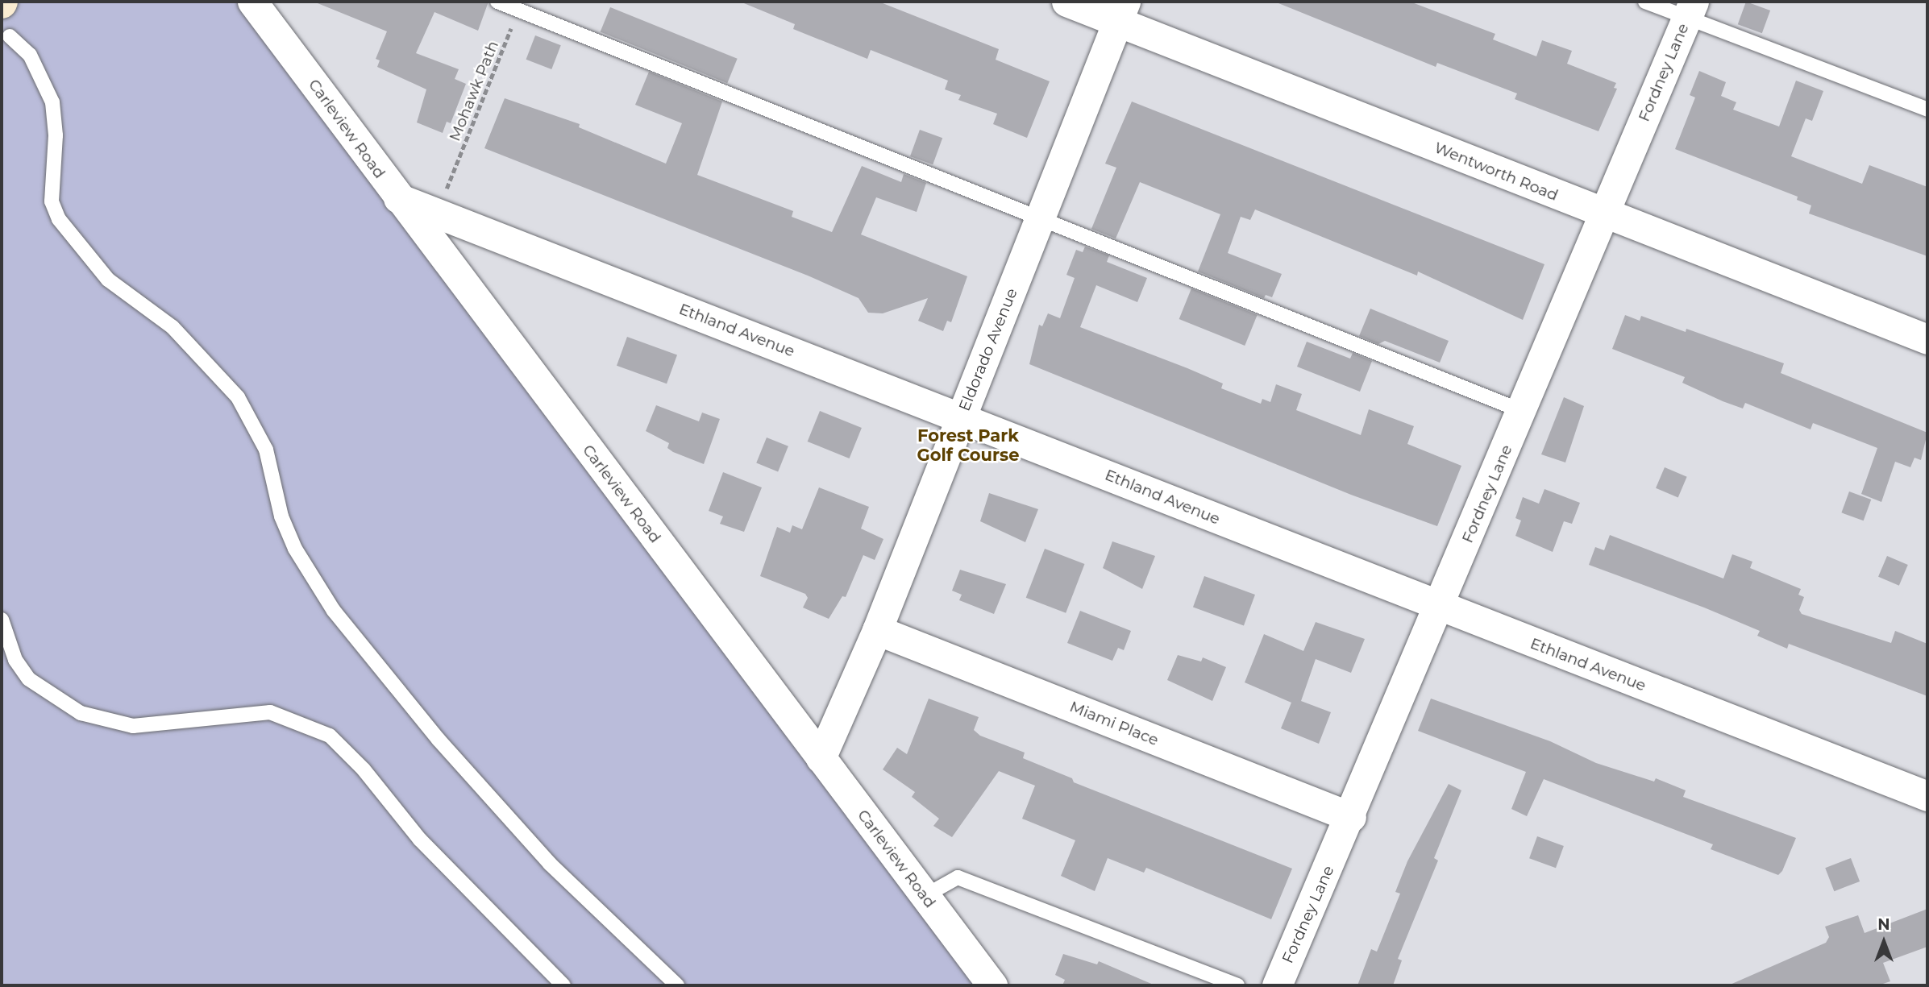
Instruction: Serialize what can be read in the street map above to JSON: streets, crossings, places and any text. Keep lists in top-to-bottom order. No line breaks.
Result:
{"streets":{"street":["Fordney Lane","Carleview Road","Wentworth Road","Ethland Avenue","Eldorado Avenue","Miami Place"],"path":["Mohawk Path"]},"crossings":[["Fordney Lane","Wentworth Road"],["Fordney Lane","Ethland Avenue"],["Fordney Lane","Miami Place"],["Carleview Road","Ethland Avenue"],["Carleview Road","Eldorado Avenue"],["Wentworth Road","Eldorado Avenue"],["Ethland Avenue","Eldorado Avenue"],["Eldorado Avenue","Miami Place"]],"districts":["Forest Park Golf Course"],"north":"top"}
